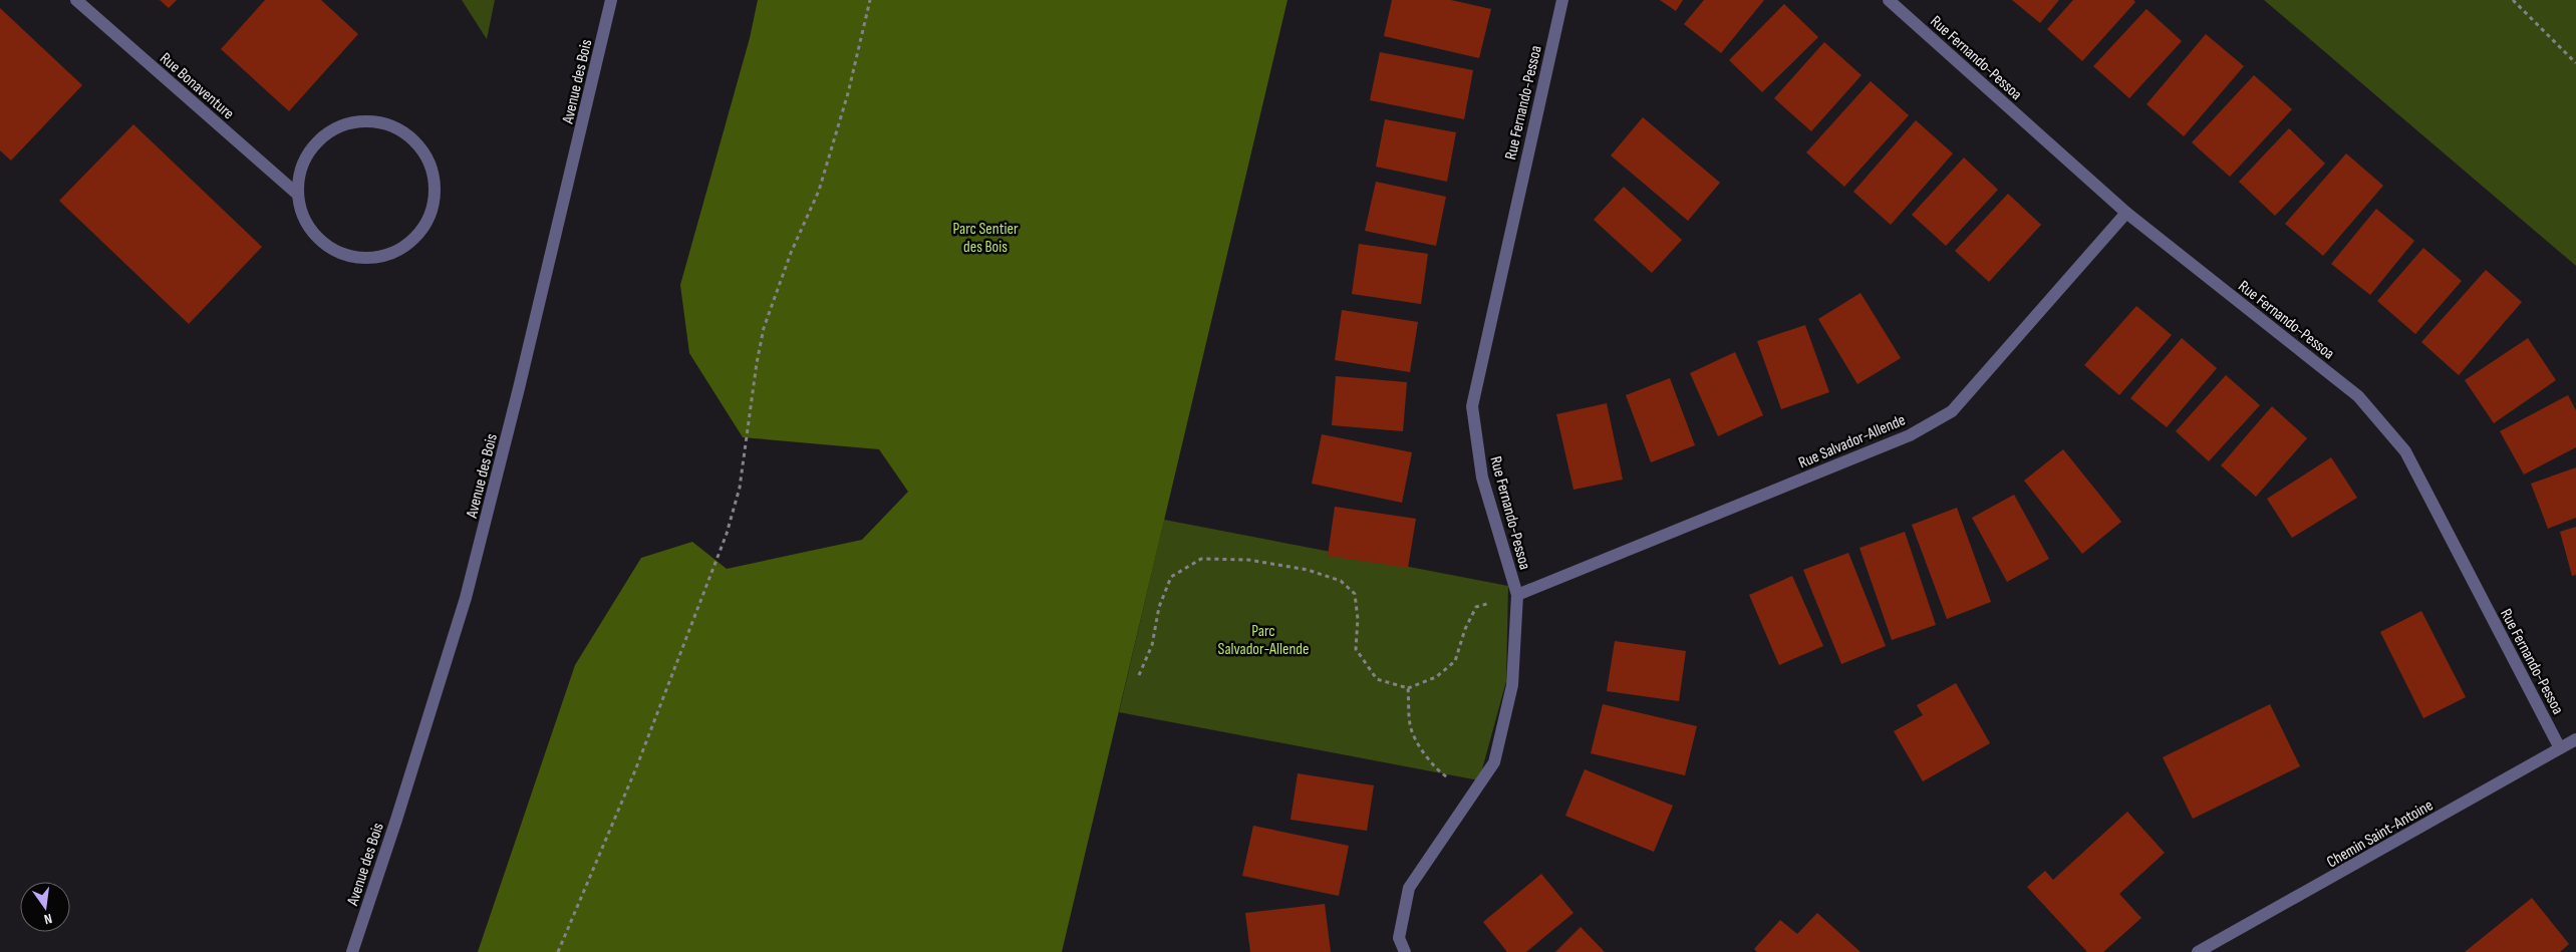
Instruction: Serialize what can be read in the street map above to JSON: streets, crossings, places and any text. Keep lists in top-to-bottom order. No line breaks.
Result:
{"streets":{"street":["Rue Fernando-Pessoa","Avenue des Bois","Rue Bonaventure","Rue Salvador-Allende","Chemin Saint-Antoine"]},"crossings":[["Rue Fernando-Pessoa","Rue Salvador-Allende"],["Rue Fernando-Pessoa","Chemin Saint-Antoine"]],"parks":["Parc Sentier des Bois","Parc Salvador-Allende"],"north":"bottom"}
